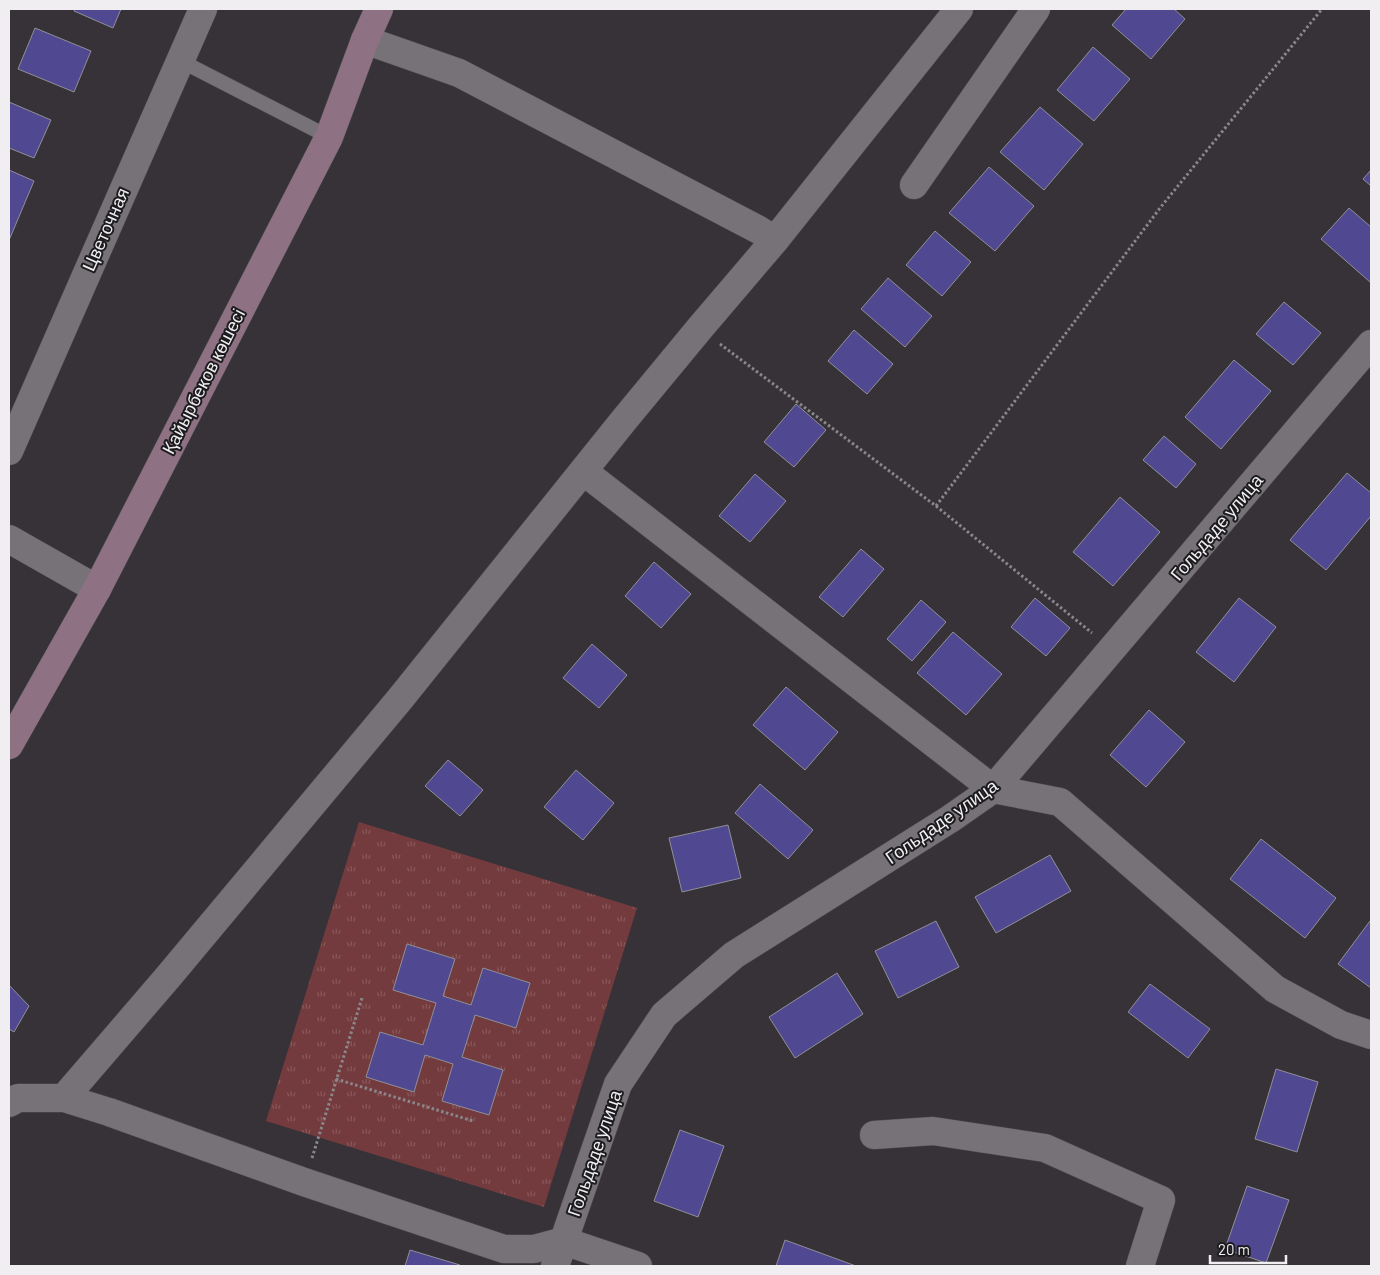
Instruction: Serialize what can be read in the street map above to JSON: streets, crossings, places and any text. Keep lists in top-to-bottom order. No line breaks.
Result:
{"streets":{"main road":["Қайырбеков көшесі"],"street":["Цветочная","Гольдаде улица"]},"scale_bar":"20 m"}
